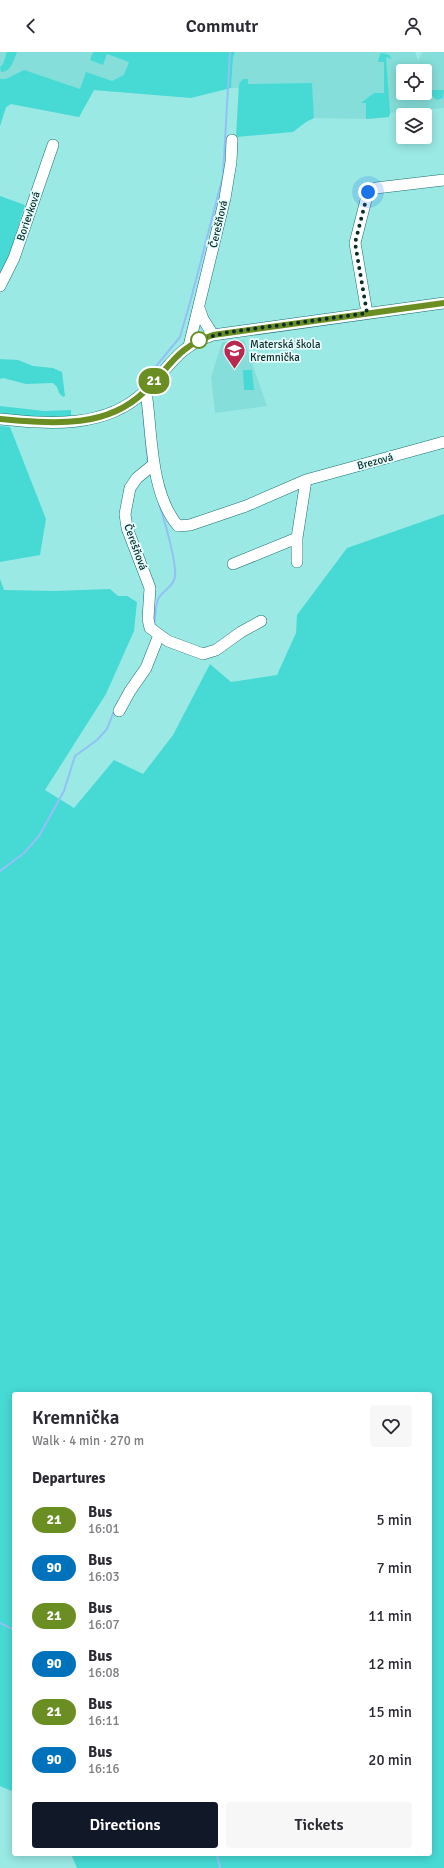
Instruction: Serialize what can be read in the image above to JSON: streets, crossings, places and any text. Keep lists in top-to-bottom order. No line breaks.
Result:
{"streets":{"street":["Borievková","Čerešňová","Brezová"]},"crossings":[["Čerešňová","Brezová"]],"places":{"school or university":["Materská škola Kremnička"]},"lines":["bus line 21"],"page":{"header":"Commutr","on_map":"21","heading":[["Kremnička","Walk · 4 min · 270 m"],"Departures"],"list":[{"mark":"21","name":"Bus","note":"16:01","value":"5 min"},{"mark":"90","name":"Bus","note":"16:03","value":"7 min"},{"mark":"21","name":"Bus","note":"16:07","value":"11 min"},{"mark":"90","name":"Bus","note":"16:08","value":"12 min"},{"mark":"21","name":"Bus","note":"16:11","value":"15 min"},{"mark":"90","name":"Bus","note":"16:16","value":"20 min"}],"buttons":["Directions","Tickets"]}}
